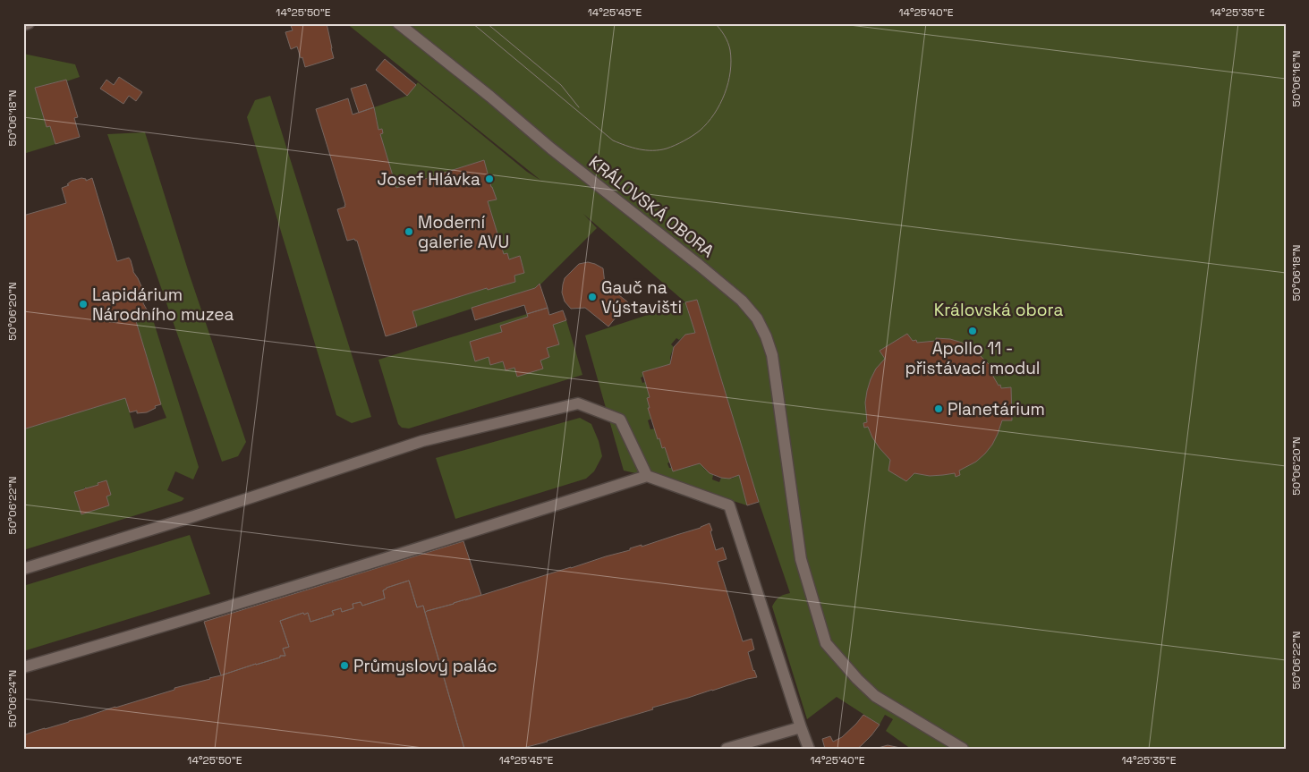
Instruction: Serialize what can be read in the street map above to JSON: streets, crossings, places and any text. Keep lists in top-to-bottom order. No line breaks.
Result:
{"streets":{"street":["KRÁLOVSKÁ OBORA"]},"parks":["Královská obora"],"places":["Josef Hlávka","Moderní galerie AVU","Gauč na Výstavišti","Lapidárium Národního muzea","Apollo 11 - přistávací modul","Planetárium","Průmyslový palác"],"coordinates":["14°25'50\"E","14°25'45\"E","14°25'40\"E","14°25'35\"E","50°06'16\"N","50°06'18\"N","50°06'20\"N","50°06'22\"N","50°06'24\"N"]}
